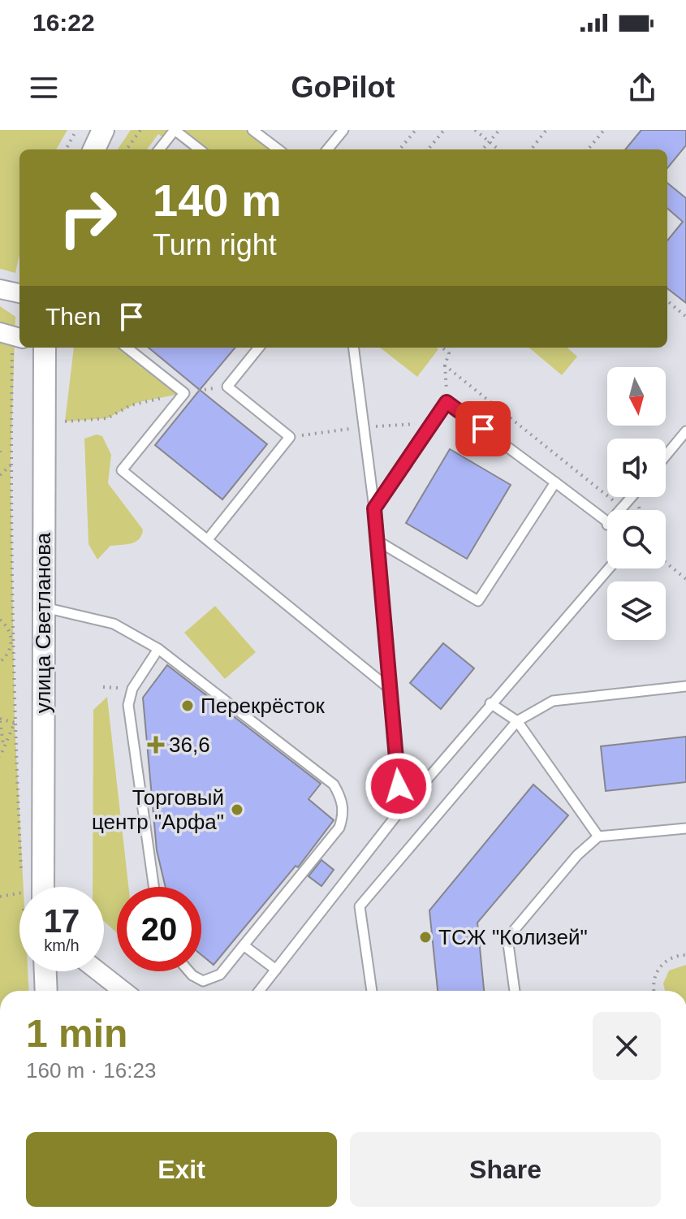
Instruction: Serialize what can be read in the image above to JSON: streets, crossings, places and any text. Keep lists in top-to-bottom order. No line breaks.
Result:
{"streets":{"street":["улица Светланова"]},"places":{"other":["Перекрёсток","Торговый центр \"Арфа\"","ТСЖ \"Колизей\""],"health":["36,6"]},"north":"bottom","page":{"status":"16:22","header":"GoPilot","turn":["140 m","Turn right"],"then":"Then","speed":"17 km/h","limit":"20","heading":["1 min","160 m · 16:23"],"buttons":["Exit","Share"]}}
